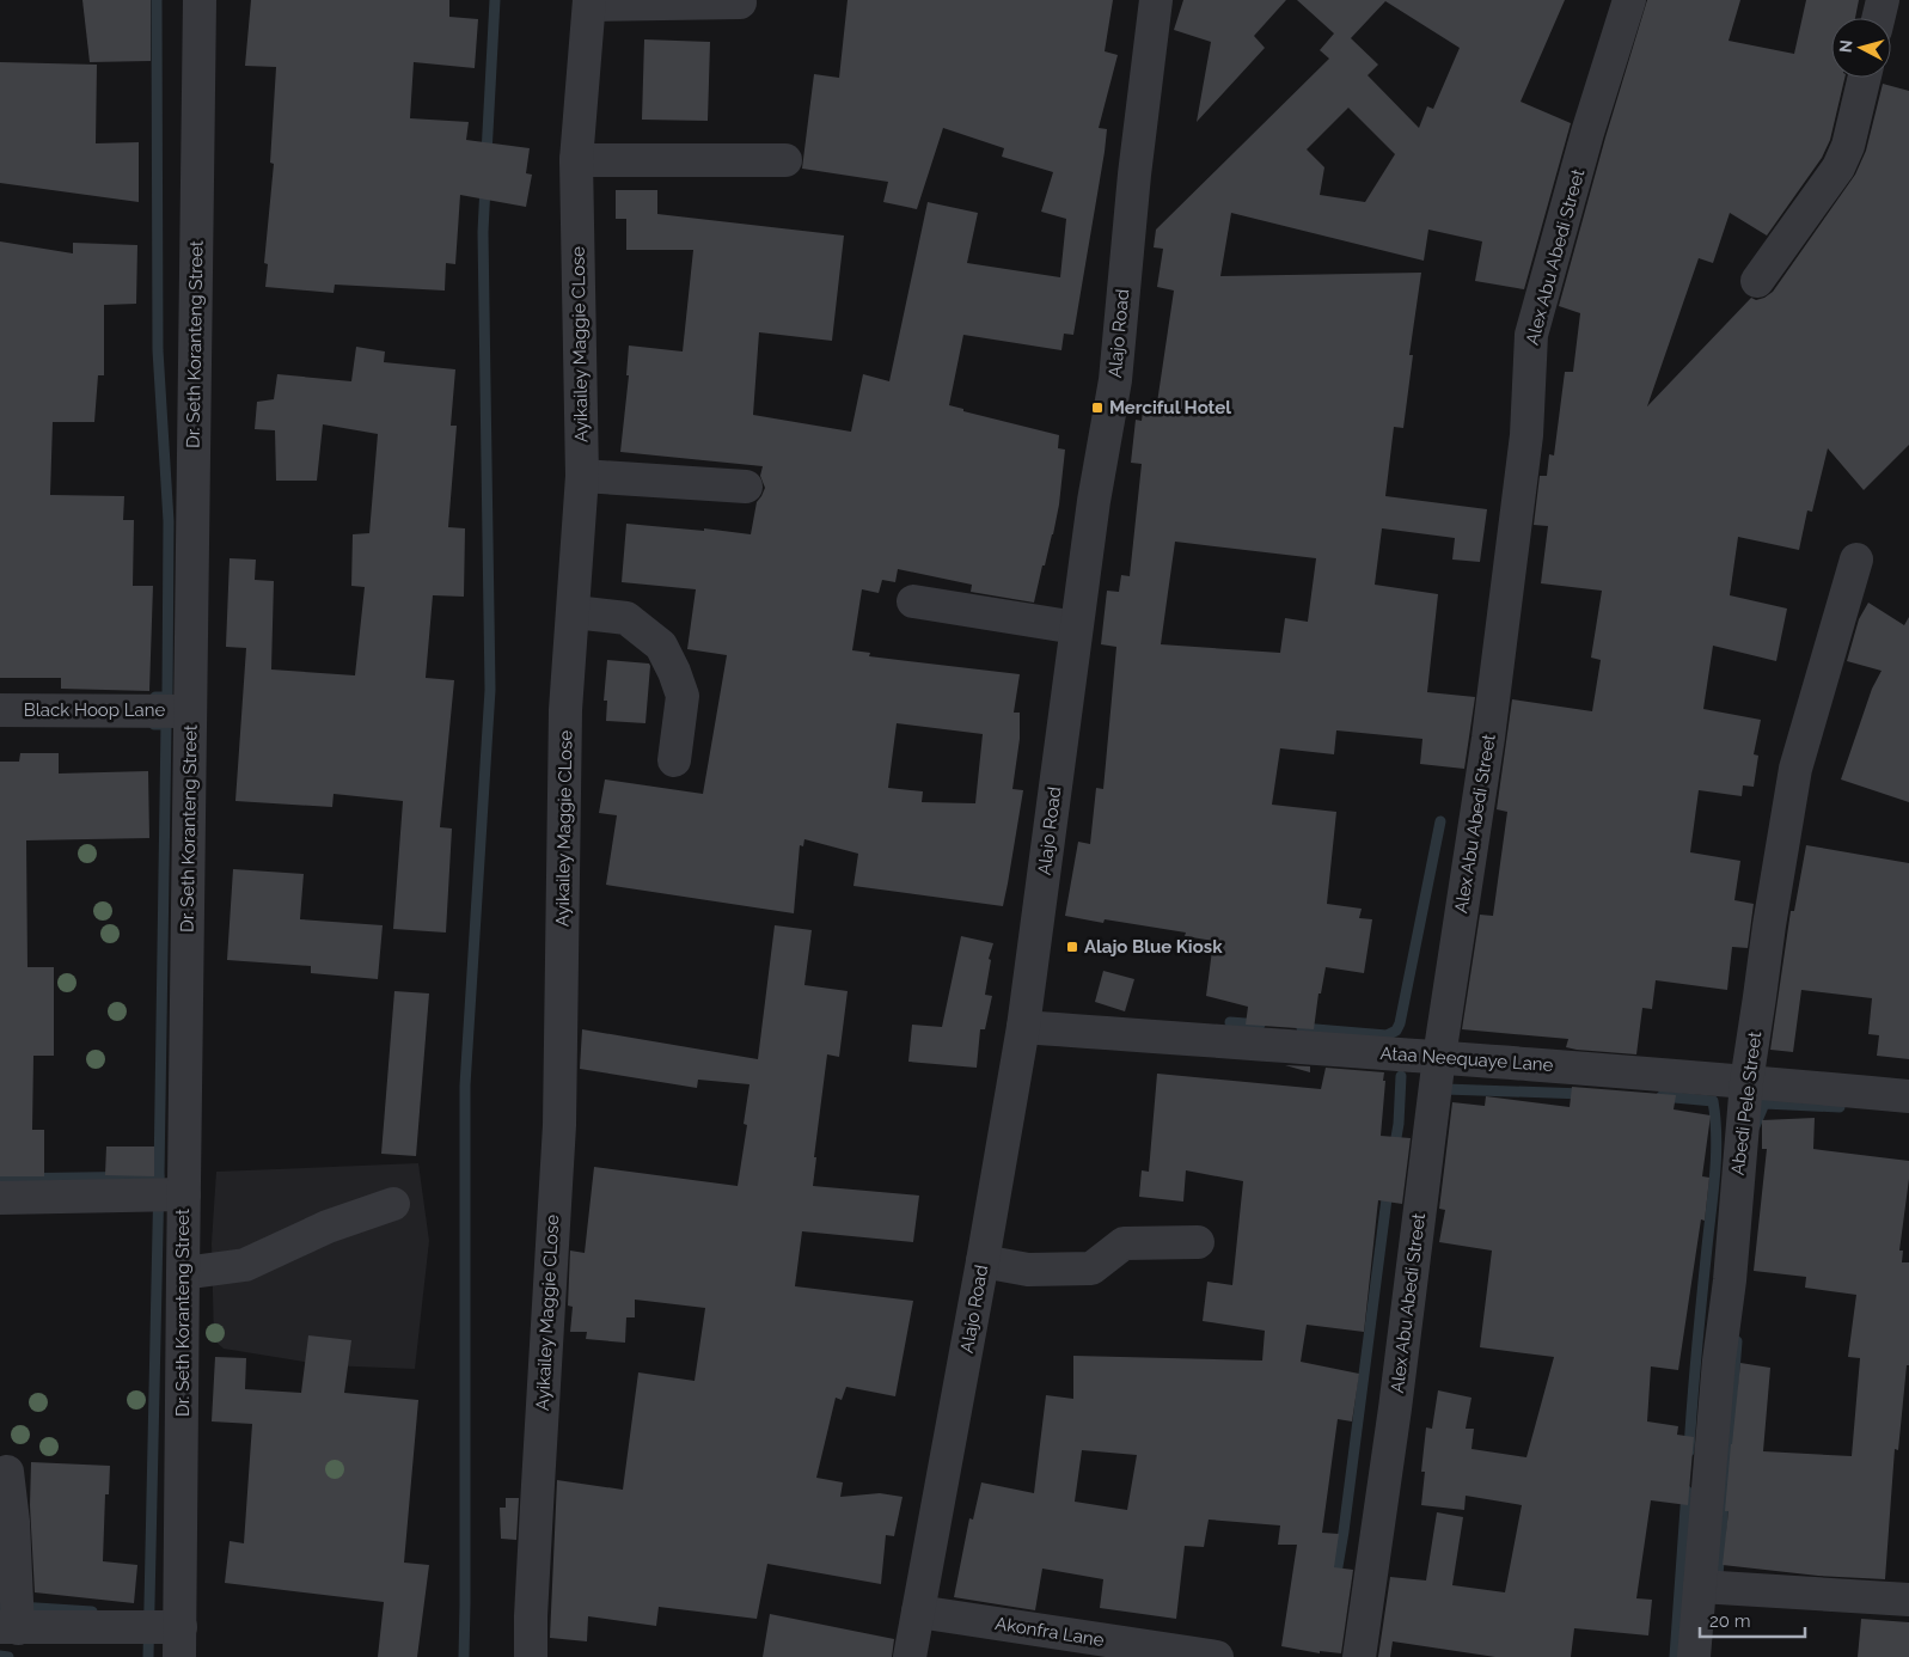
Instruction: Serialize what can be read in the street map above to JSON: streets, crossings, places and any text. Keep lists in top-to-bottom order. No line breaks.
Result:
{"streets":{"street":["Alex Abu Abedi Street","Alajo Road","Dr. Seth Koranteng Street","Ayikailey Maggie CLose","Black Hoop Lane","Ataa Neequaye Lane","Abedi Pele Street","Akonfra Lane"]},"crossings":[["Alex Abu Abedi Street","Ataa Neequaye Lane"],["Alajo Road","Ataa Neequaye Lane"],["Alajo Road","Akonfra Lane"],["Dr. Seth Koranteng Street","Black Hoop Lane"],["Ataa Neequaye Lane","Abedi Pele Street"]],"places":{"transit":["Merciful Hotel","Alajo Blue Kiosk"]},"scale_bar":"20 m","north":"left"}
